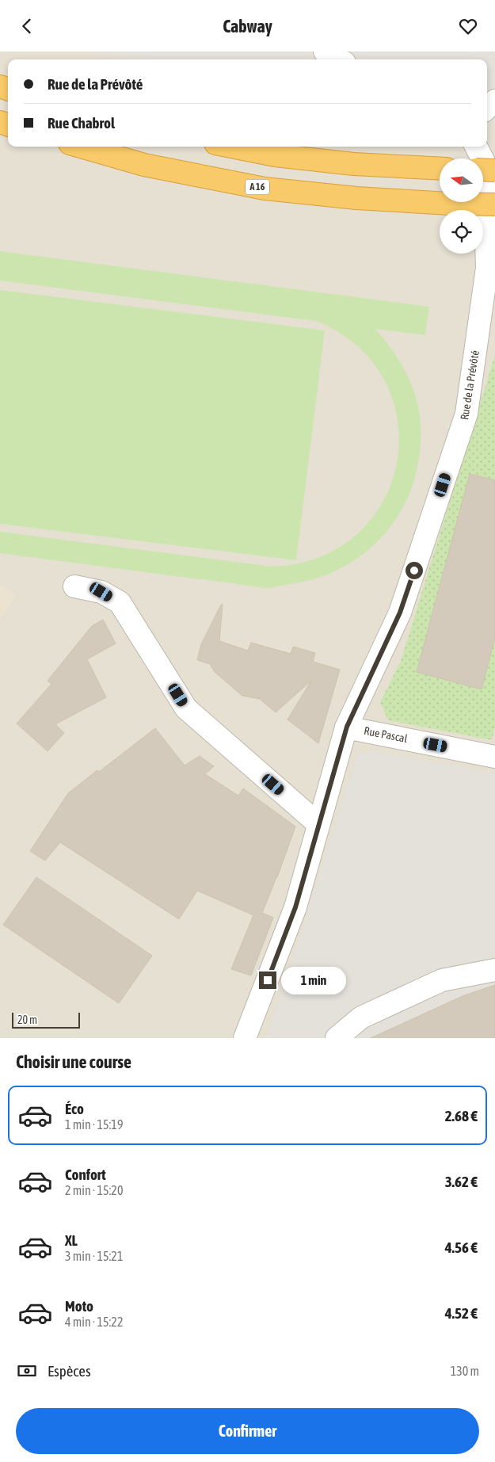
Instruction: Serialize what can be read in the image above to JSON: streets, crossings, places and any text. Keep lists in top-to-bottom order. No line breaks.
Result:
{"streets":{"highway":["A 16"],"street":["Rue de la Prévôté","Rue Pascal"]},"crossings":[["Rue de la Prévôté","Rue Pascal"]],"scale_bar":"20 m","north":"left","page":{"header":"Cabway","banner":["Rue de la Prévôté","Rue Chabrol"],"bubble":"1 min","scale":"20 m","heading":"Choisir une course","list":[{"name":"Éco","note":"1 min · 15:19","value":"2.68 €"},{"name":"Confort","note":"2 min · 15:20","value":"3.62 €"},{"name":"XL","note":"3 min · 15:21","value":"4.56 €"},{"name":"Moto","note":"4 min · 15:22","value":"4.52 €"}],"pay":["Espèces","130 m"],"buttons":"Confirmer"}}
